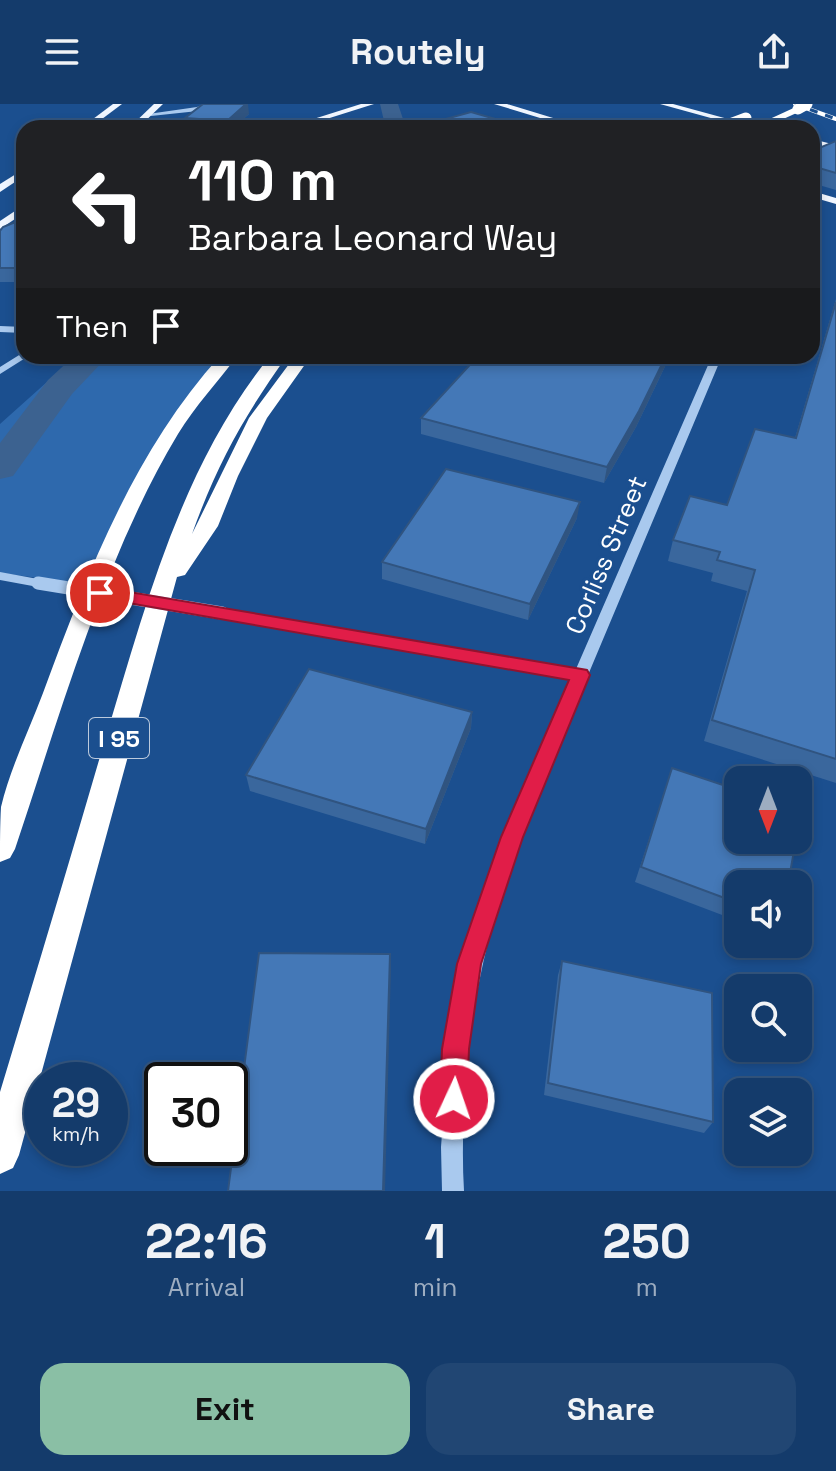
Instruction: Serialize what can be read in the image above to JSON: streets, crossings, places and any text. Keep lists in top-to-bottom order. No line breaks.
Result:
{"streets":{"highway":["I 95"],"street":["Corliss Street"]},"north":"bottom","page":{"header":"Routely","turn":["110 m","Barbara Leonard Way"],"then":"Then","speed":"29 km/h","limit":"30","eta":["22:16","Arrival","1","min","250","m"],"buttons":["Exit","Share"]}}
